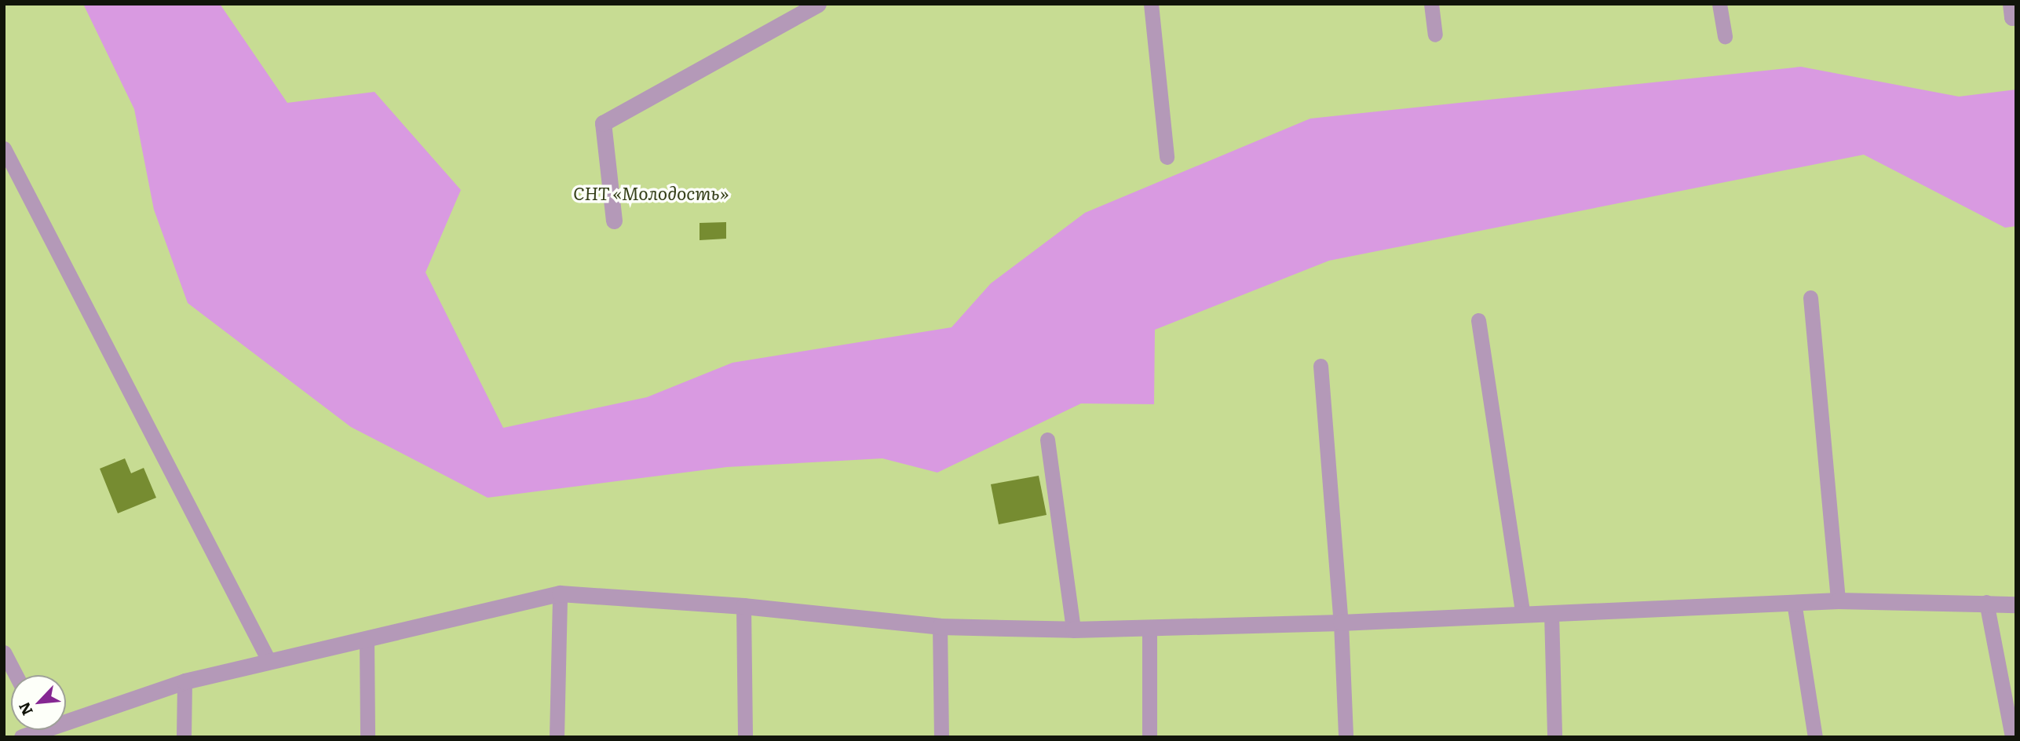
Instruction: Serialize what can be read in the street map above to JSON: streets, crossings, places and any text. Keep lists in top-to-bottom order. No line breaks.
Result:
{"parks":["СНТ «Молодость»"],"north":"bottom left"}
